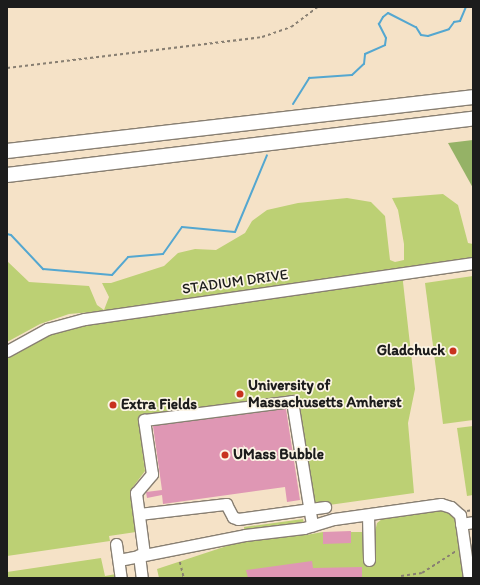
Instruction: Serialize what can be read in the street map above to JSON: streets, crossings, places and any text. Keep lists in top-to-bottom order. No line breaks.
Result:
{"streets":{"street":["STADIUM DRIVE"]},"places":["Gladchuck","University of Massachusetts Amherst","Extra Fields","UMass Bubble"]}
